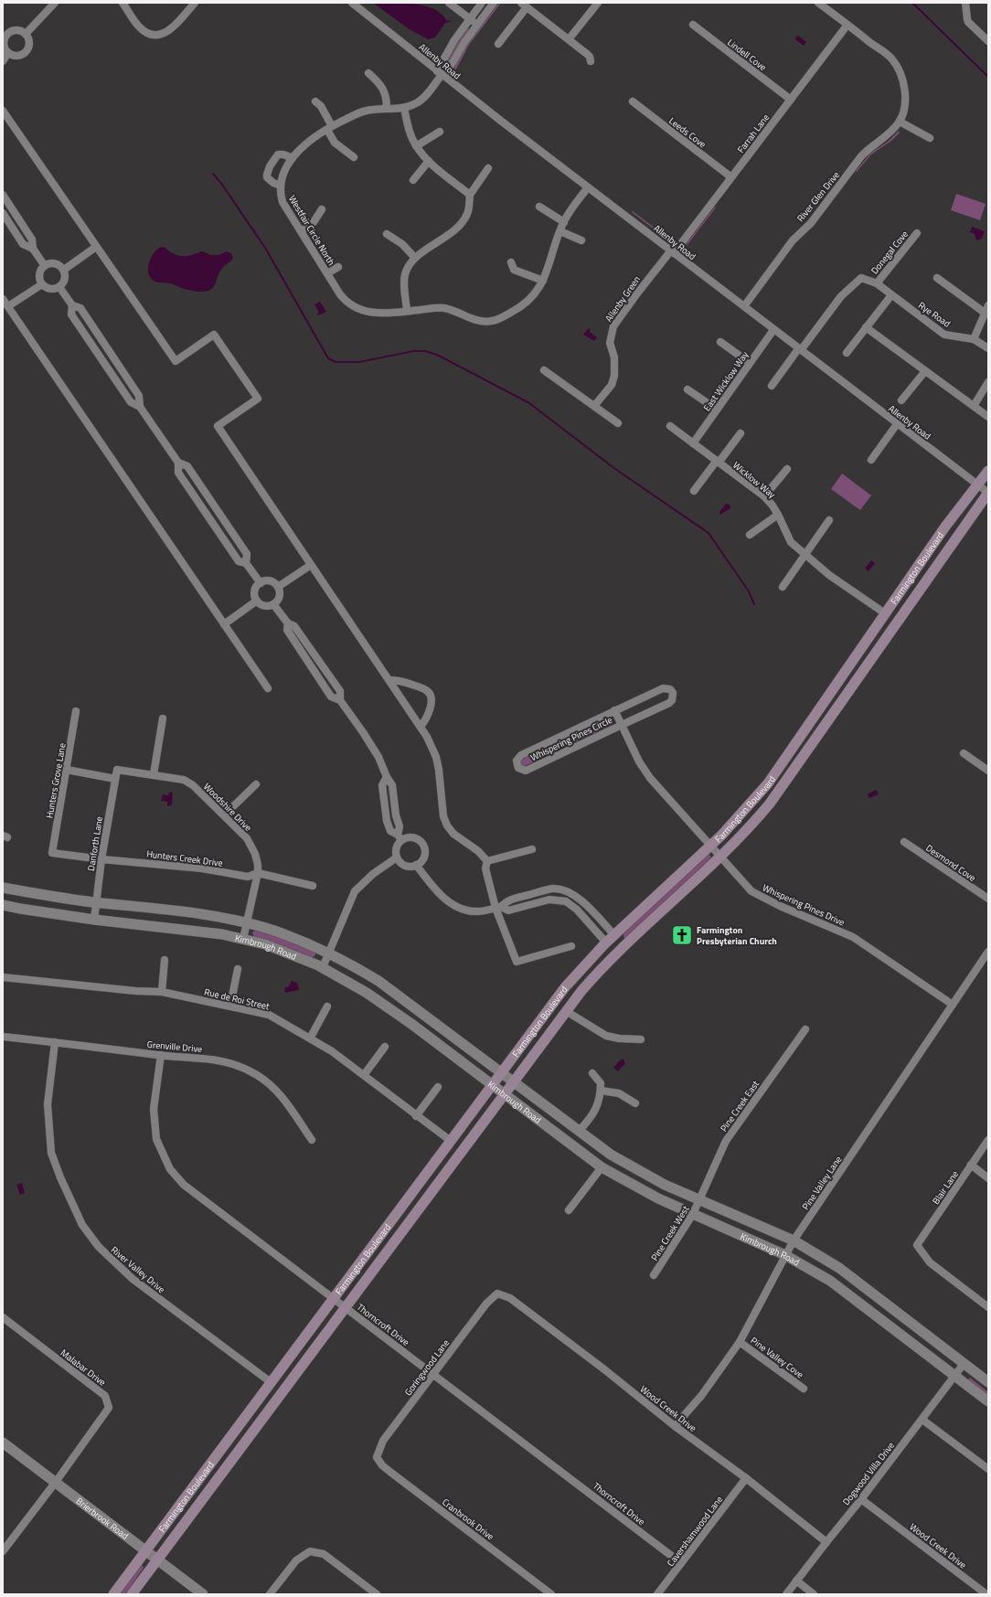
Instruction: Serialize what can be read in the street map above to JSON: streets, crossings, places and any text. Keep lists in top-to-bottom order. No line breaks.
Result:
{"streets":{"main road":["Farmington Boulevard"],"street":["Lindell Cove","Allenby Road","Leeds Cove","Farrah Lane","River Glen Drive","Westfair Circle North","Donegal Cove","Allenby Green","Rye Road","East Wicklow Way","Wicklow Way","Whispering Pines Circle","Hunters Grove Lane","Woodshire Drive","Danforth Lane","Hunters Creek Drive","Desmond Cove","Whispering Pines Drive","Kimbrough Road","Rue de Roi Street","Grenville Drive","Pine Creek East","Pine Valley Lane","Blair Lane","Pine Creek West","River Valley Drive","Thorncroft Drive","Pine Valley Cove","Malabar Drive","Goringwood Lane","Wood Creek Drive","Dogwood Villa Drive","Brierbrook Road","Cranbrook Drive","Cavershamwood Lane"]},"crossings":[["Lindell Cove","Farrah Lane"],["Allenby Road","Farrah Lane"],["Allenby Road","River Glen Drive"],["Allenby Road","Westfair Circle North"],["Allenby Road","Allenby Green"],["Allenby Road","Rye Road"],["Allenby Road","East Wicklow Way"],["Allenby Road","Farmington Boulevard"],["Leeds Cove","Farrah Lane"],["Farrah Lane","River Glen Drive"],["Farrah Lane","Allenby Green"],["Donegal Cove","Rye Road"],["East Wicklow Way","Wicklow Way"],["Wicklow Way","Farmington Boulevard"],["Farmington Boulevard","Whispering Pines Drive"],["Farmington Boulevard","Kimbrough Road"],["Farmington Boulevard","Rue de Roi Street"],["Farmington Boulevard","River Valley Drive"],["Farmington Boulevard","Thorncroft Drive"],["Farmington Boulevard","Brierbrook Road"],["Whispering Pines Circle","Whispering Pines Drive"],["Hunters Grove Lane","Hunters Creek Drive"],["Woodshire Drive","Danforth Lane"],["Woodshire Drive","Hunters Creek Drive"],["Woodshire Drive","Kimbrough Road"],["Danforth Lane","Hunters Creek Drive"],["Danforth Lane","Kimbrough Road"],["Whispering Pines Drive","Pine Valley Lane"],["Kimbrough Road","Pine Creek East"],["Kimbrough Road","Pine Valley Lane"],["Kimbrough Road","Pine Creek West"],["Kimbrough Road","Dogwood Villa Drive"],["Grenville Drive","River Valley Drive"],["Grenville Drive","Thorncroft Drive"],["Pine Creek East","Pine Creek West"],["Pine Valley Lane","Pine Valley Cove"],["Pine Valley Lane","Wood Creek Drive"],["Thorncroft Drive","Goringwood Lane"],["Thorncroft Drive","Cavershamwood Lane"],["Malabar Drive","Brierbrook Road"],["Goringwood Lane","Wood Creek Drive"],["Goringwood Lane","Cranbrook Drive"],["Wood Creek Drive","Dogwood Villa Drive"],["Wood Creek Drive","Cavershamwood Lane"]],"places":{"church":["Farmington Presbyterian Church"]}}
